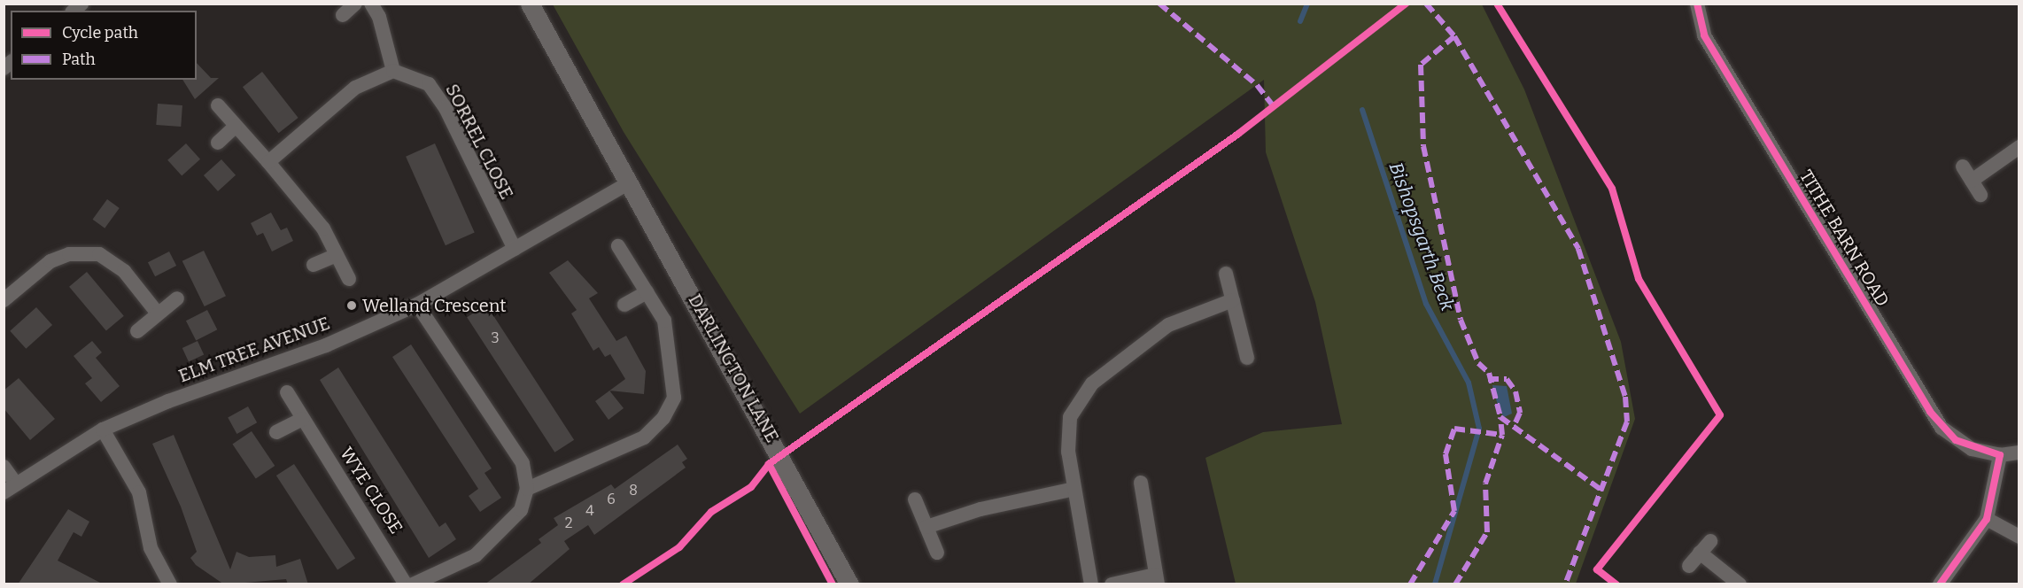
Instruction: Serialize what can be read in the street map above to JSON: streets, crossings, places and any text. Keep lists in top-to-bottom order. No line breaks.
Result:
{"streets":{"street":["SORREL CLOSE","TITHE BARN ROAD","ELM TREE AVENUE","DARLINGTON LANE","WYE CLOSE"]},"crossings":[["SORREL CLOSE","ELM TREE AVENUE"],["ELM TREE AVENUE","DARLINGTON LANE"]],"water":["Bishopsgarth Beck"],"places":["Welland Crescent"],"house_numbers":["3","8","6","4","2"],"legend":["Cycle path","Path"]}
